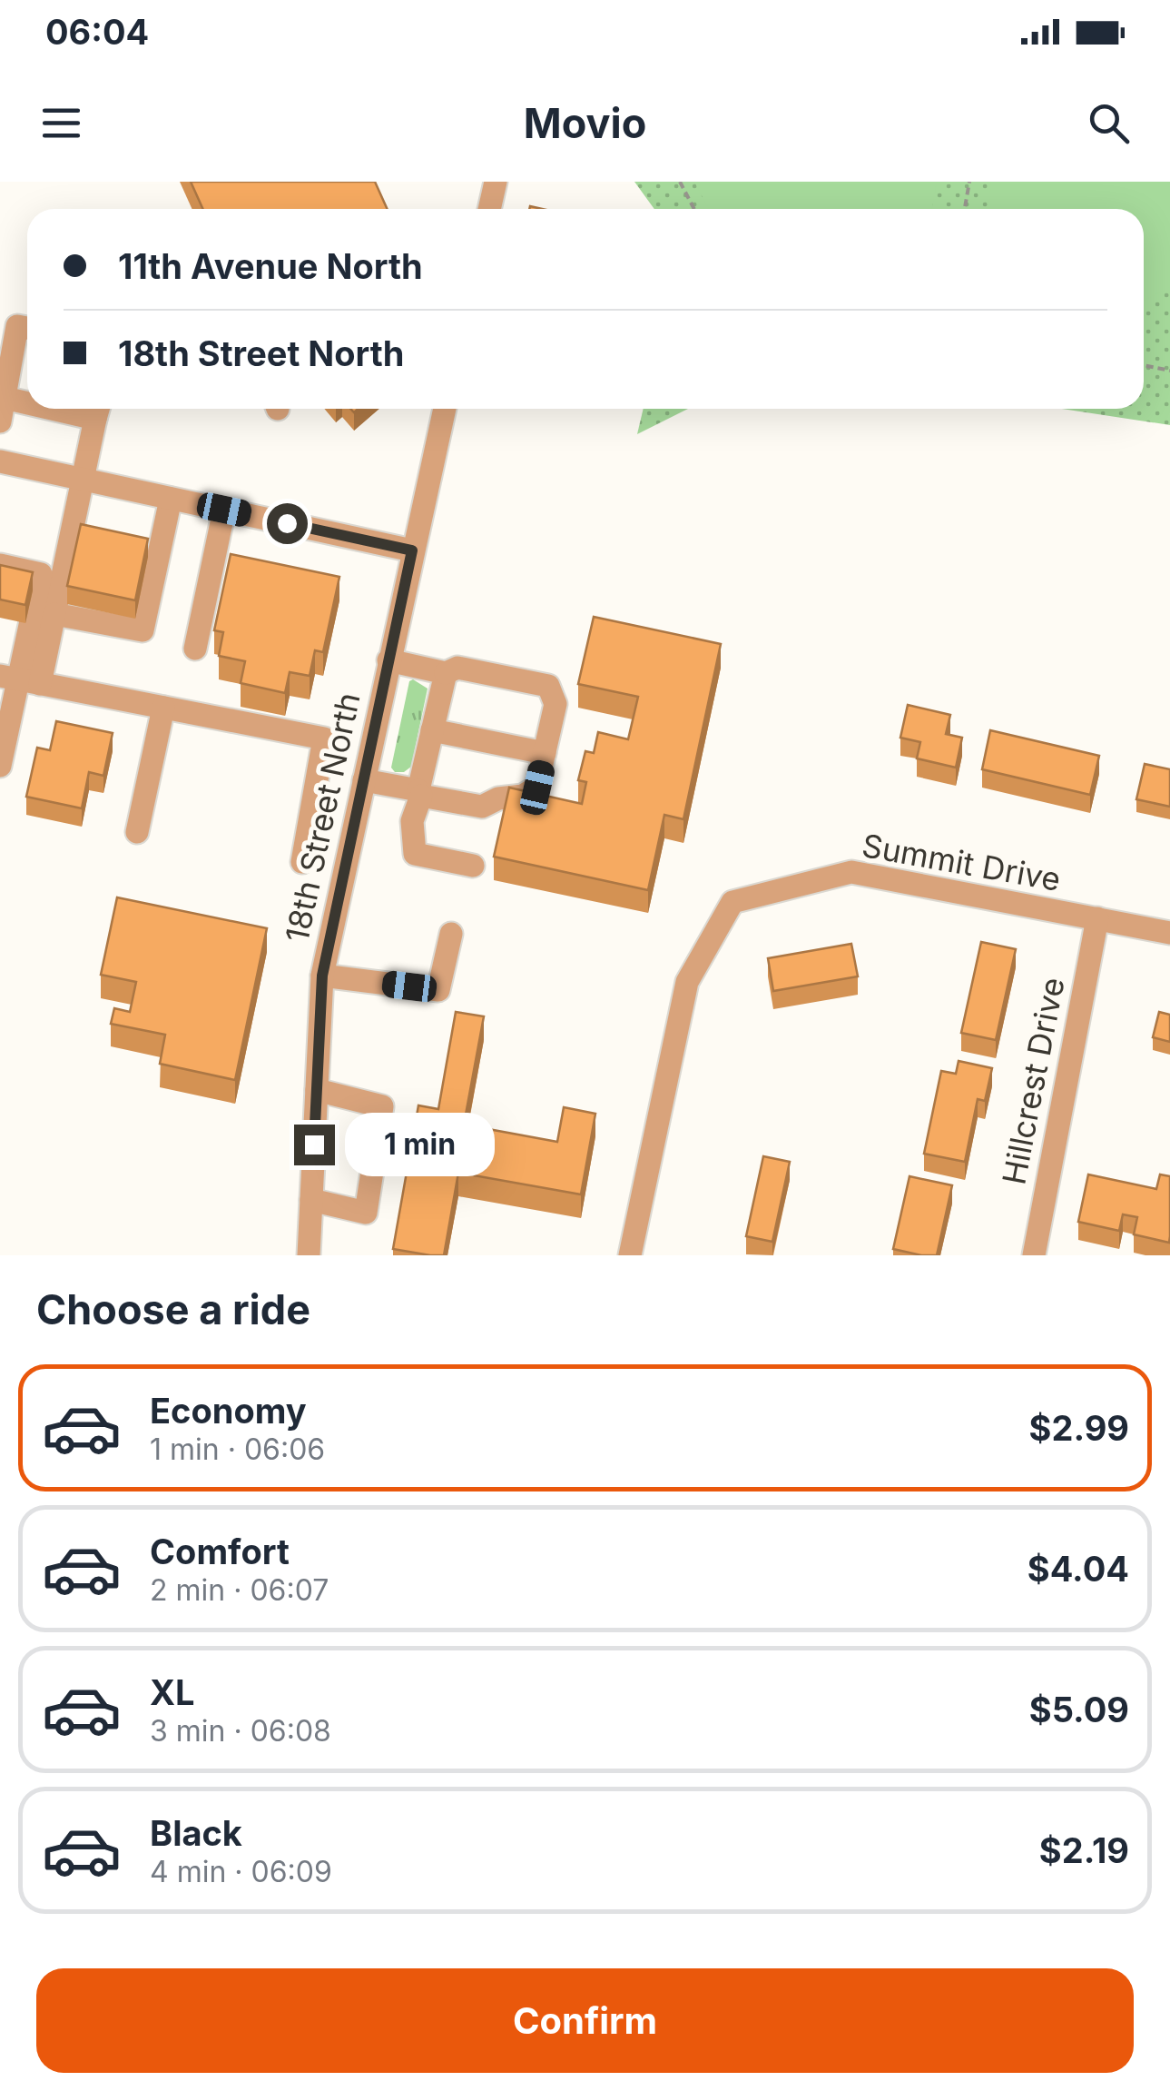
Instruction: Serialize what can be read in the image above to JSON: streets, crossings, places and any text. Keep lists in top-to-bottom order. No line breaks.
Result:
{"streets":{"street":["18th Street North","Summit Drive","Hillcrest Drive"]},"crossings":[["Summit Drive","Hillcrest Drive"]],"page":{"status":"06:04","header":"Movio","banner":["11th Avenue North","18th Street North"],"bubble":"1 min","heading":"Choose a ride","list":[{"name":"Economy","note":"1 min · 06:06","value":"$2.99"},{"name":"Comfort","note":"2 min · 06:07","value":"$4.04"},{"name":"XL","note":"3 min · 06:08","value":"$5.09"},{"name":"Black","note":"4 min · 06:09","value":"$2.19"}],"buttons":"Confirm"}}
